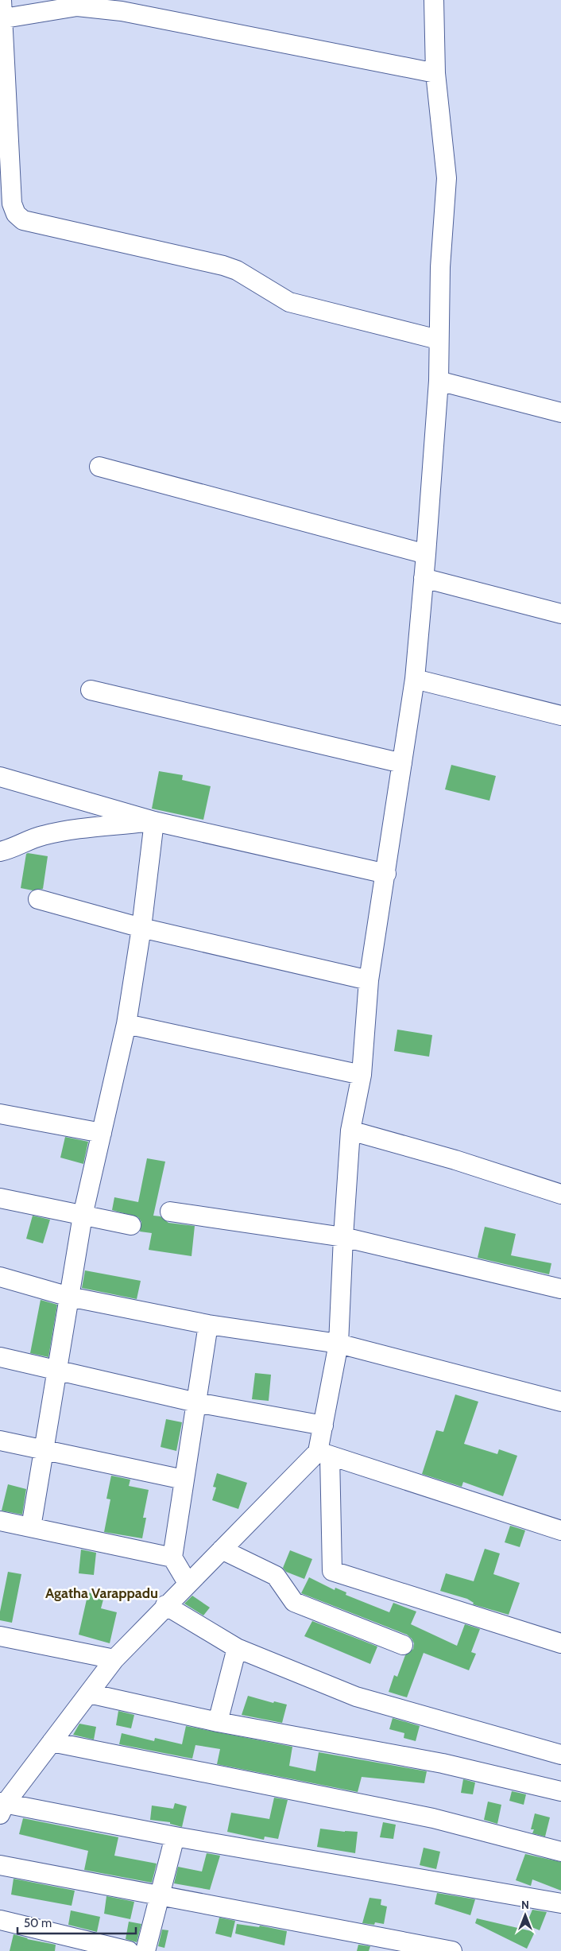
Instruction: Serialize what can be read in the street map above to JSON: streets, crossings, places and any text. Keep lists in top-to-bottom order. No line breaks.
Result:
{"districts":["Agatha Varappadu"],"scale_bar":"50 m","north":"top"}
